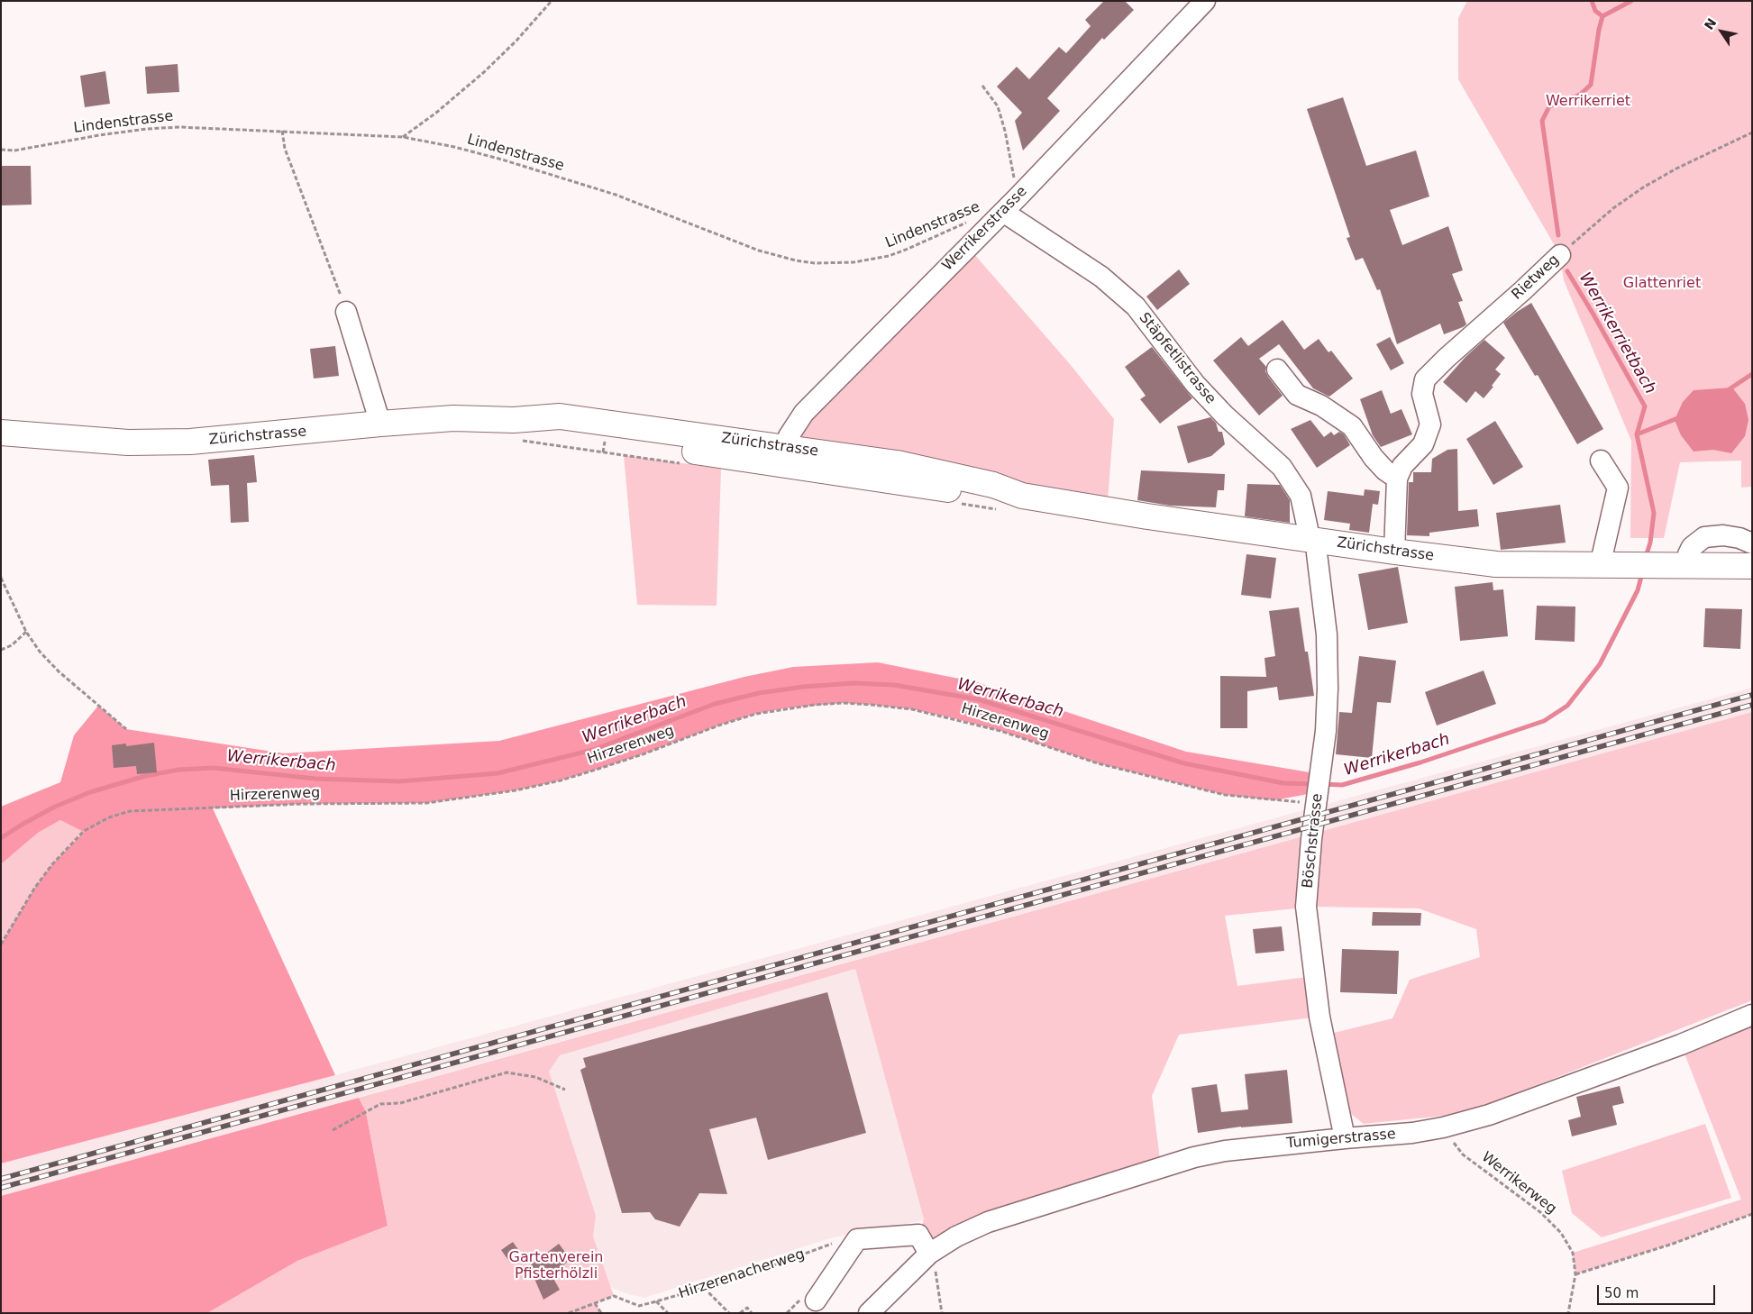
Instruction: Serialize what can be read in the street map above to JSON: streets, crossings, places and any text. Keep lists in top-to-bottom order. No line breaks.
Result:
{"streets":{"main road":["Zürichstrasse"],"street":["Werrikerstrasse","Rietweg","Stäpfetlistrasse","Böschstrasse","Tumigerstrasse"],"path":["Lindenstrasse","Hirzerenweg","Werrikerweg","Hirzerenacherweg"]},"crossings":[["Werrikerstrasse","Stäpfetlistrasse"],["Werrikerstrasse","Zürichstrasse"],["Rietweg","Zürichstrasse"],["Stäpfetlistrasse","Zürichstrasse"],["Stäpfetlistrasse","Böschstrasse"],["Zürichstrasse","Böschstrasse"],["Hirzerenweg","Böschstrasse"],["Böschstrasse","Tumigerstrasse"],["Tumigerstrasse","Werrikerweg"]],"water":["Werrikerrietbach","Werrikerbach"],"parks":["Werrikerriet","Glattenriet","Gartenverein Pfisterhölzli"],"scale_bar":"50 m","north":"top left"}
